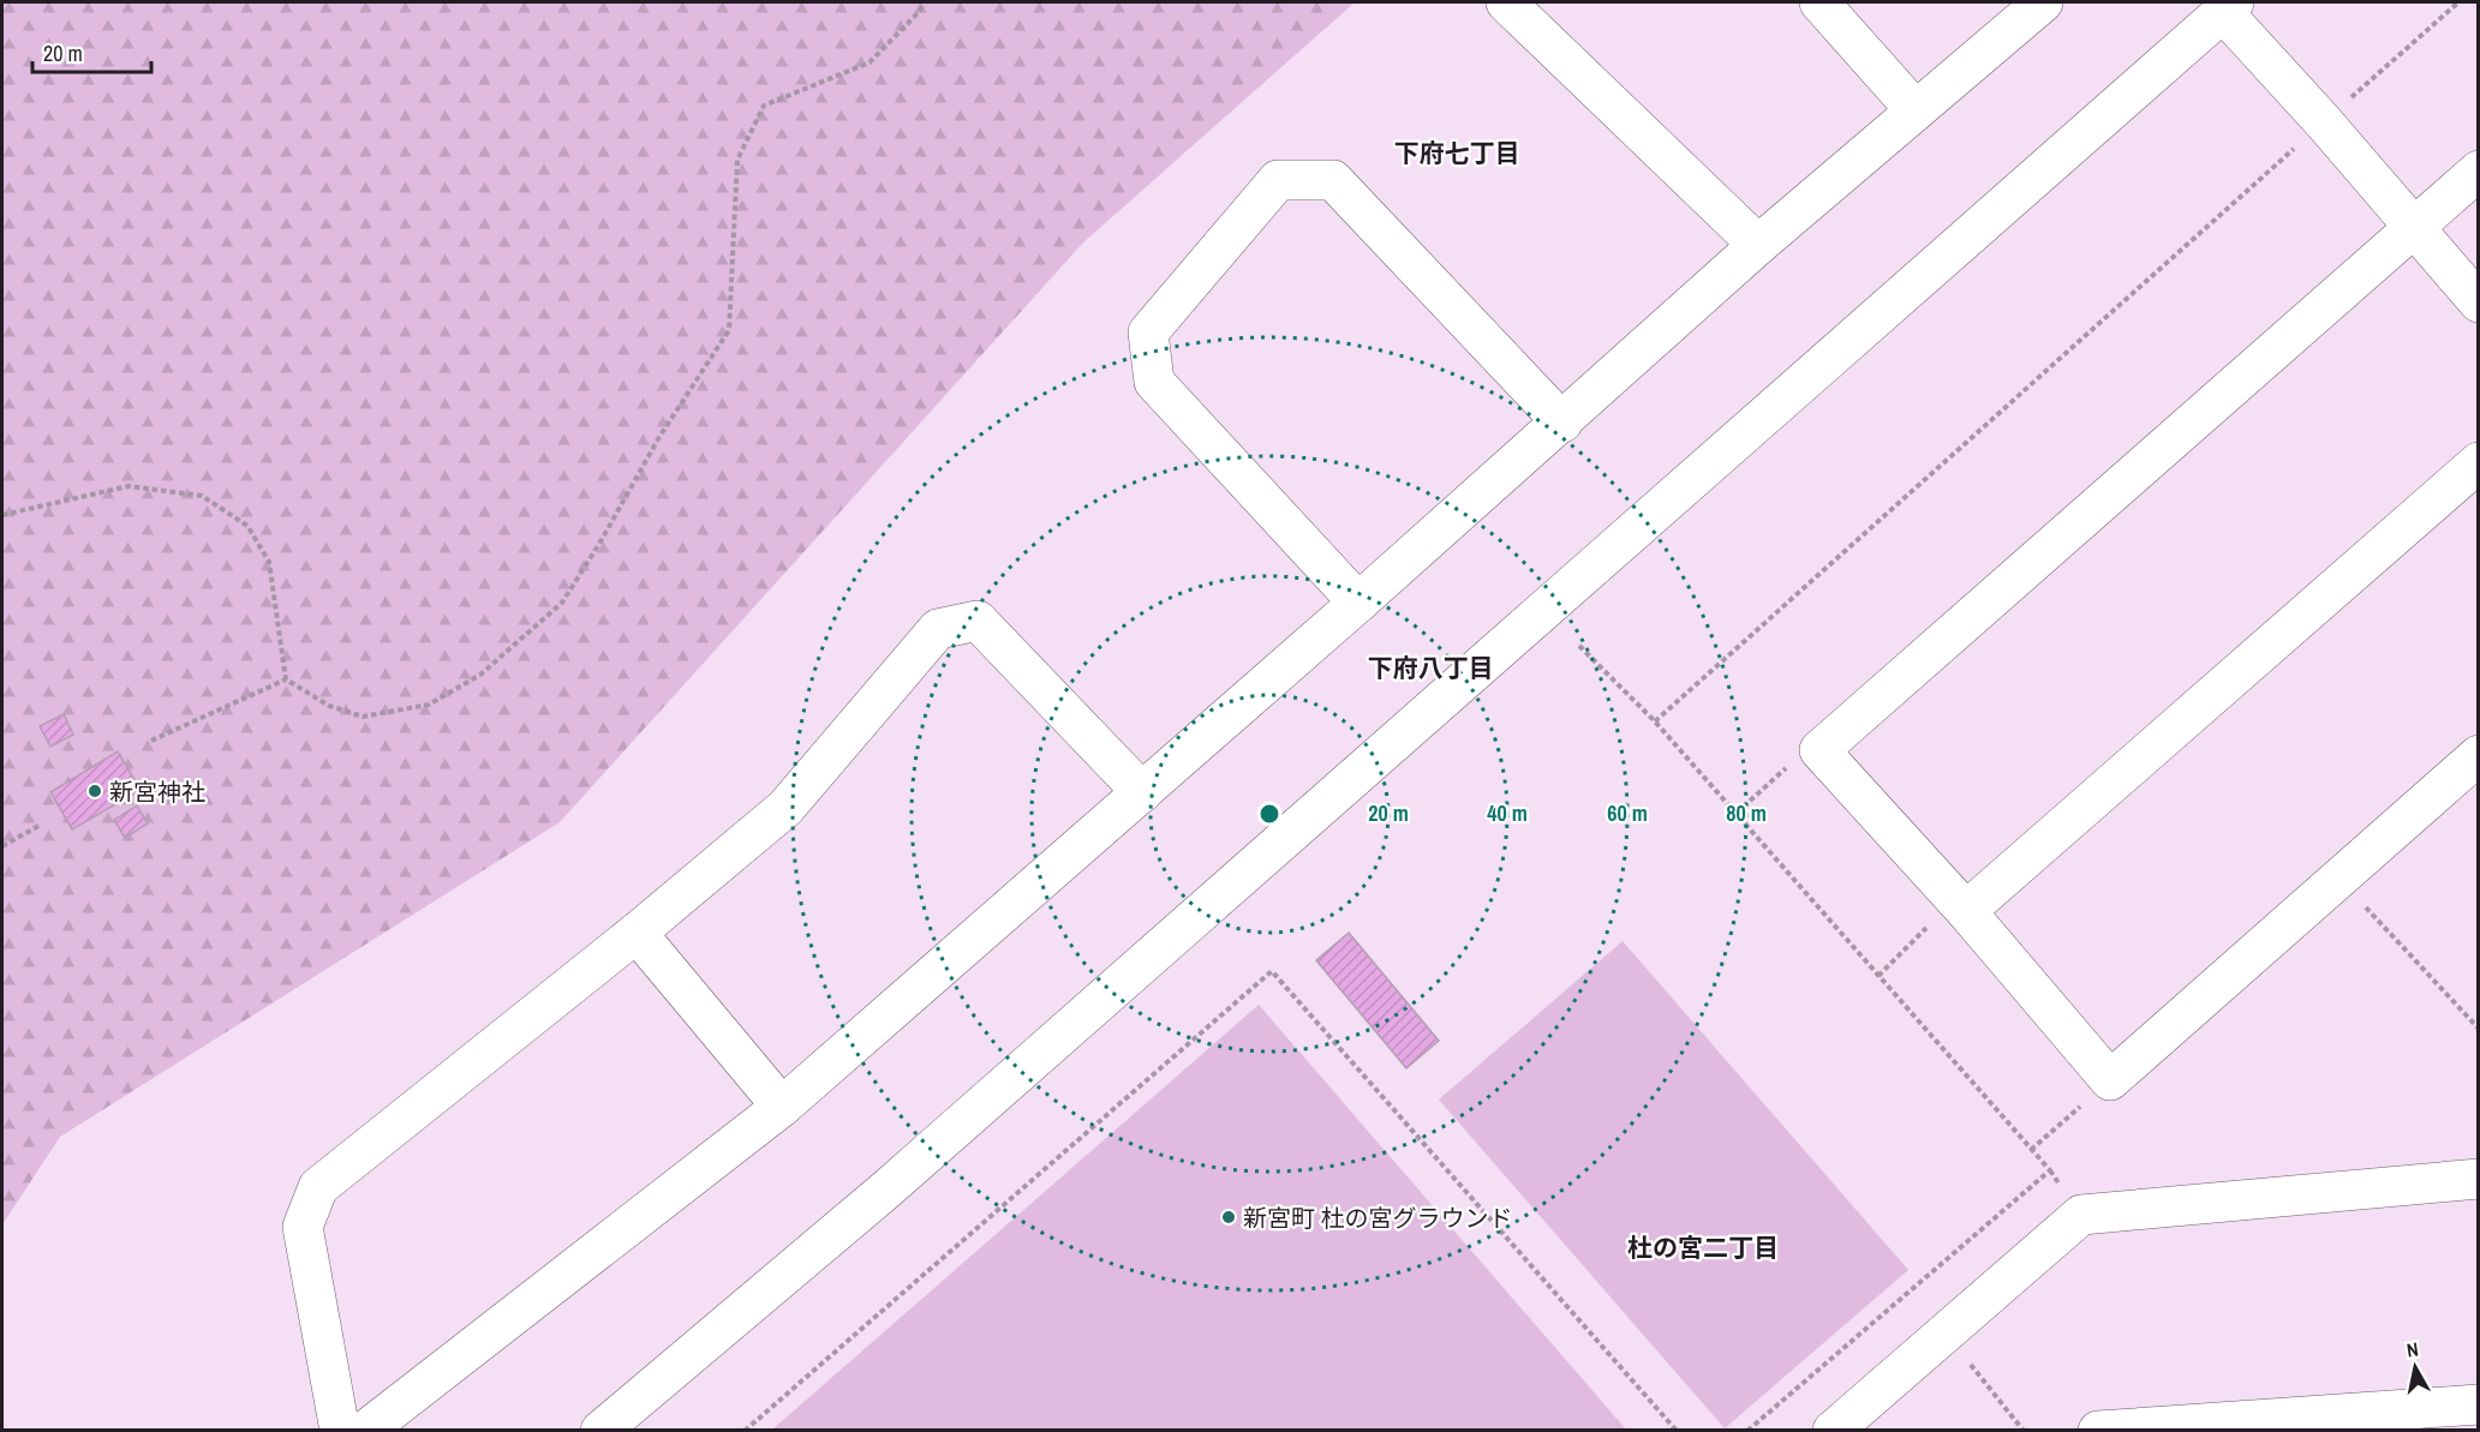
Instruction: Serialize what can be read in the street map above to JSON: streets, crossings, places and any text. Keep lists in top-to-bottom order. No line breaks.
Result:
{"districts":["下府七丁目","下府八丁目","杜の宮二丁目"],"places":["新宮神社","新宮町 杜の宮グラウンド"],"scale_bar":"20 m","north":"top","rings":["20 m","40 m","60 m","80 m"]}
